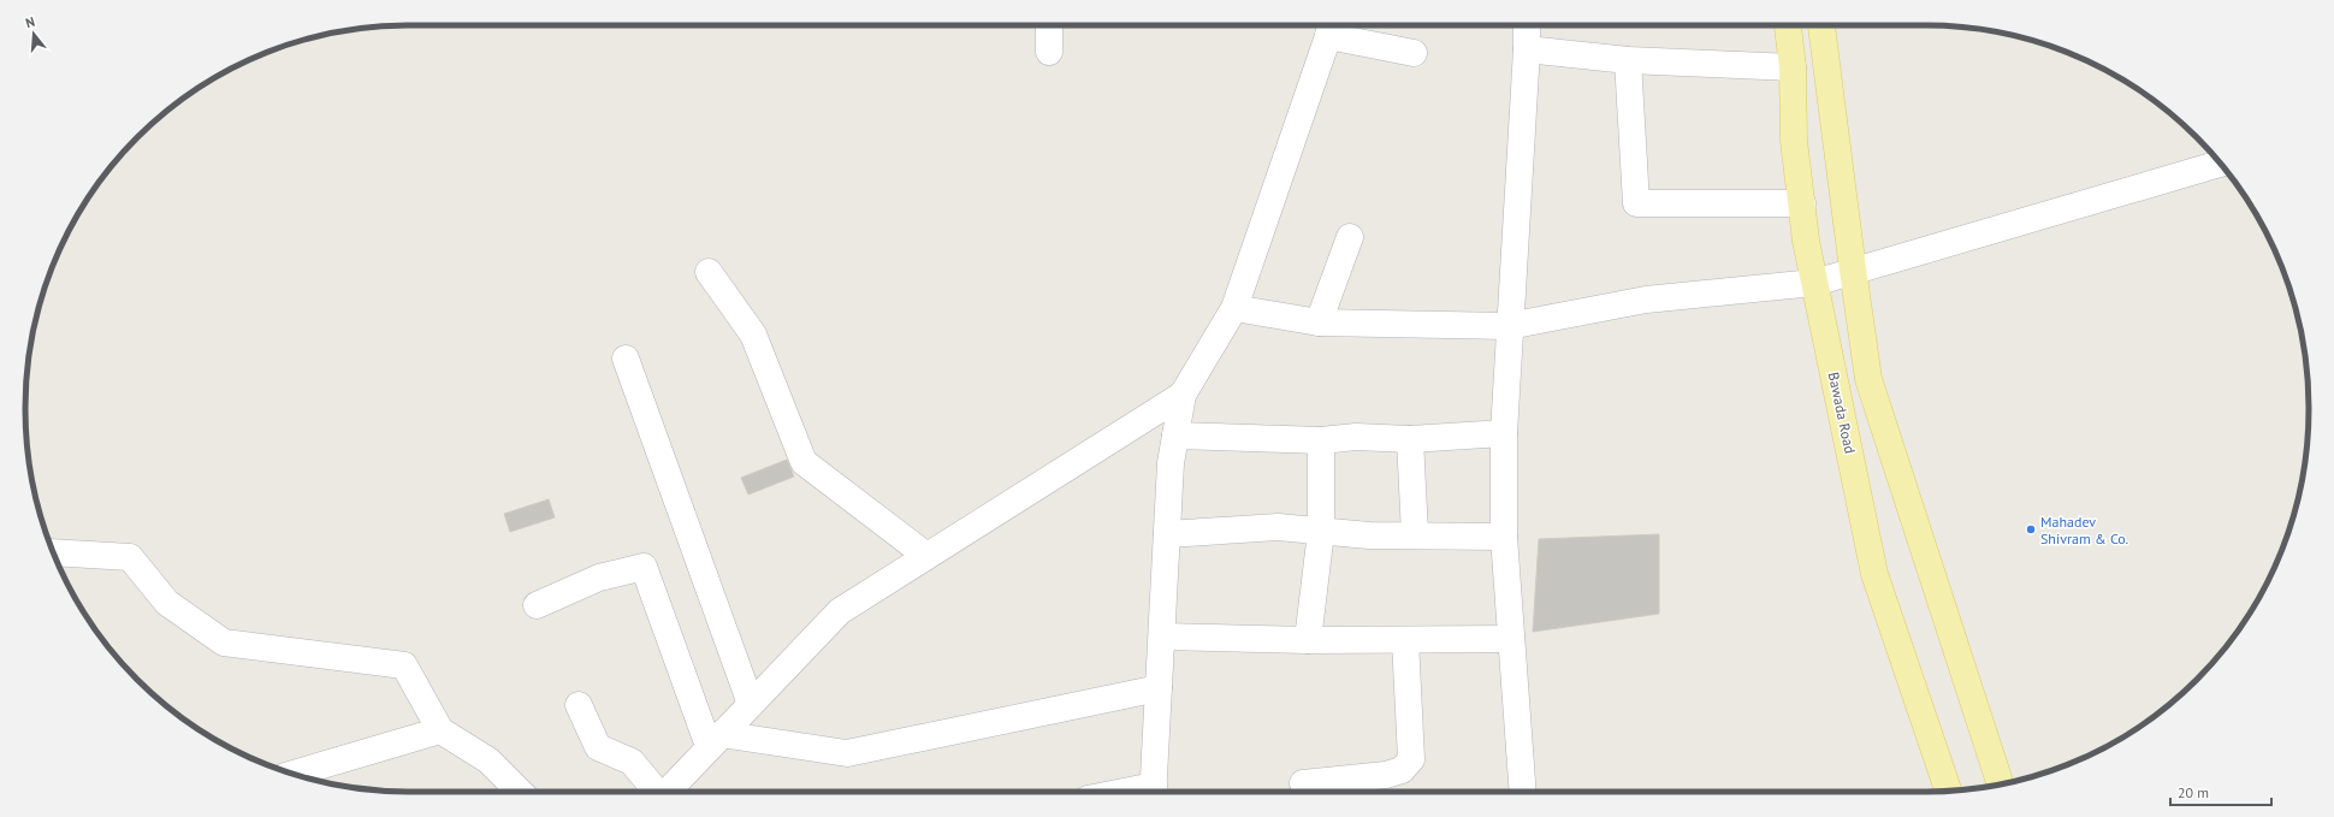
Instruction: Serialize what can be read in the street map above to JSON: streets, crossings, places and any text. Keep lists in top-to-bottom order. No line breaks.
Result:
{"streets":{"main road":["Bawada Road"]},"places":["Mahadev Shivram & Co."],"scale_bar":"20 m","north":"top"}
